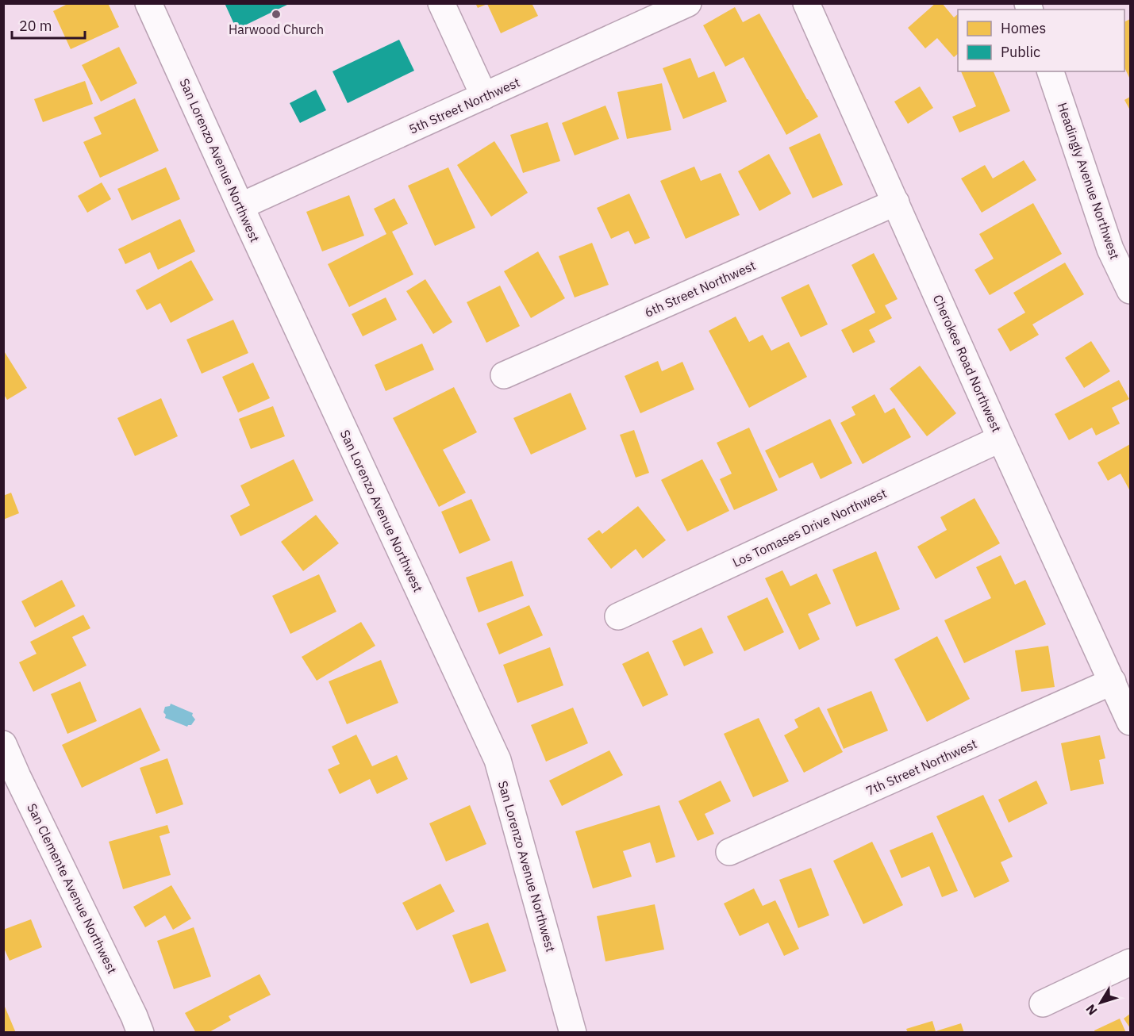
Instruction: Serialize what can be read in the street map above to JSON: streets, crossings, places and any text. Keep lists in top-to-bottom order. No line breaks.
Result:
{"streets":{"street":["5th Street Northwest","San Lorenzo Avenue Northwest","Headingly Avenue Northwest","6th Street Northwest","Cherokee Road Northwest","Los Tomases Drive Northwest","7th Street Northwest","San Clemente Avenue Northwest"]},"crossings":[["5th Street Northwest","San Lorenzo Avenue Northwest"],["6th Street Northwest","Cherokee Road Northwest"],["Cherokee Road Northwest","Los Tomases Drive Northwest"],["Cherokee Road Northwest","7th Street Northwest"]],"places":["Harwood Church"],"legend":["Homes","Public"],"scale_bar":"20 m","north":"bottom left"}
